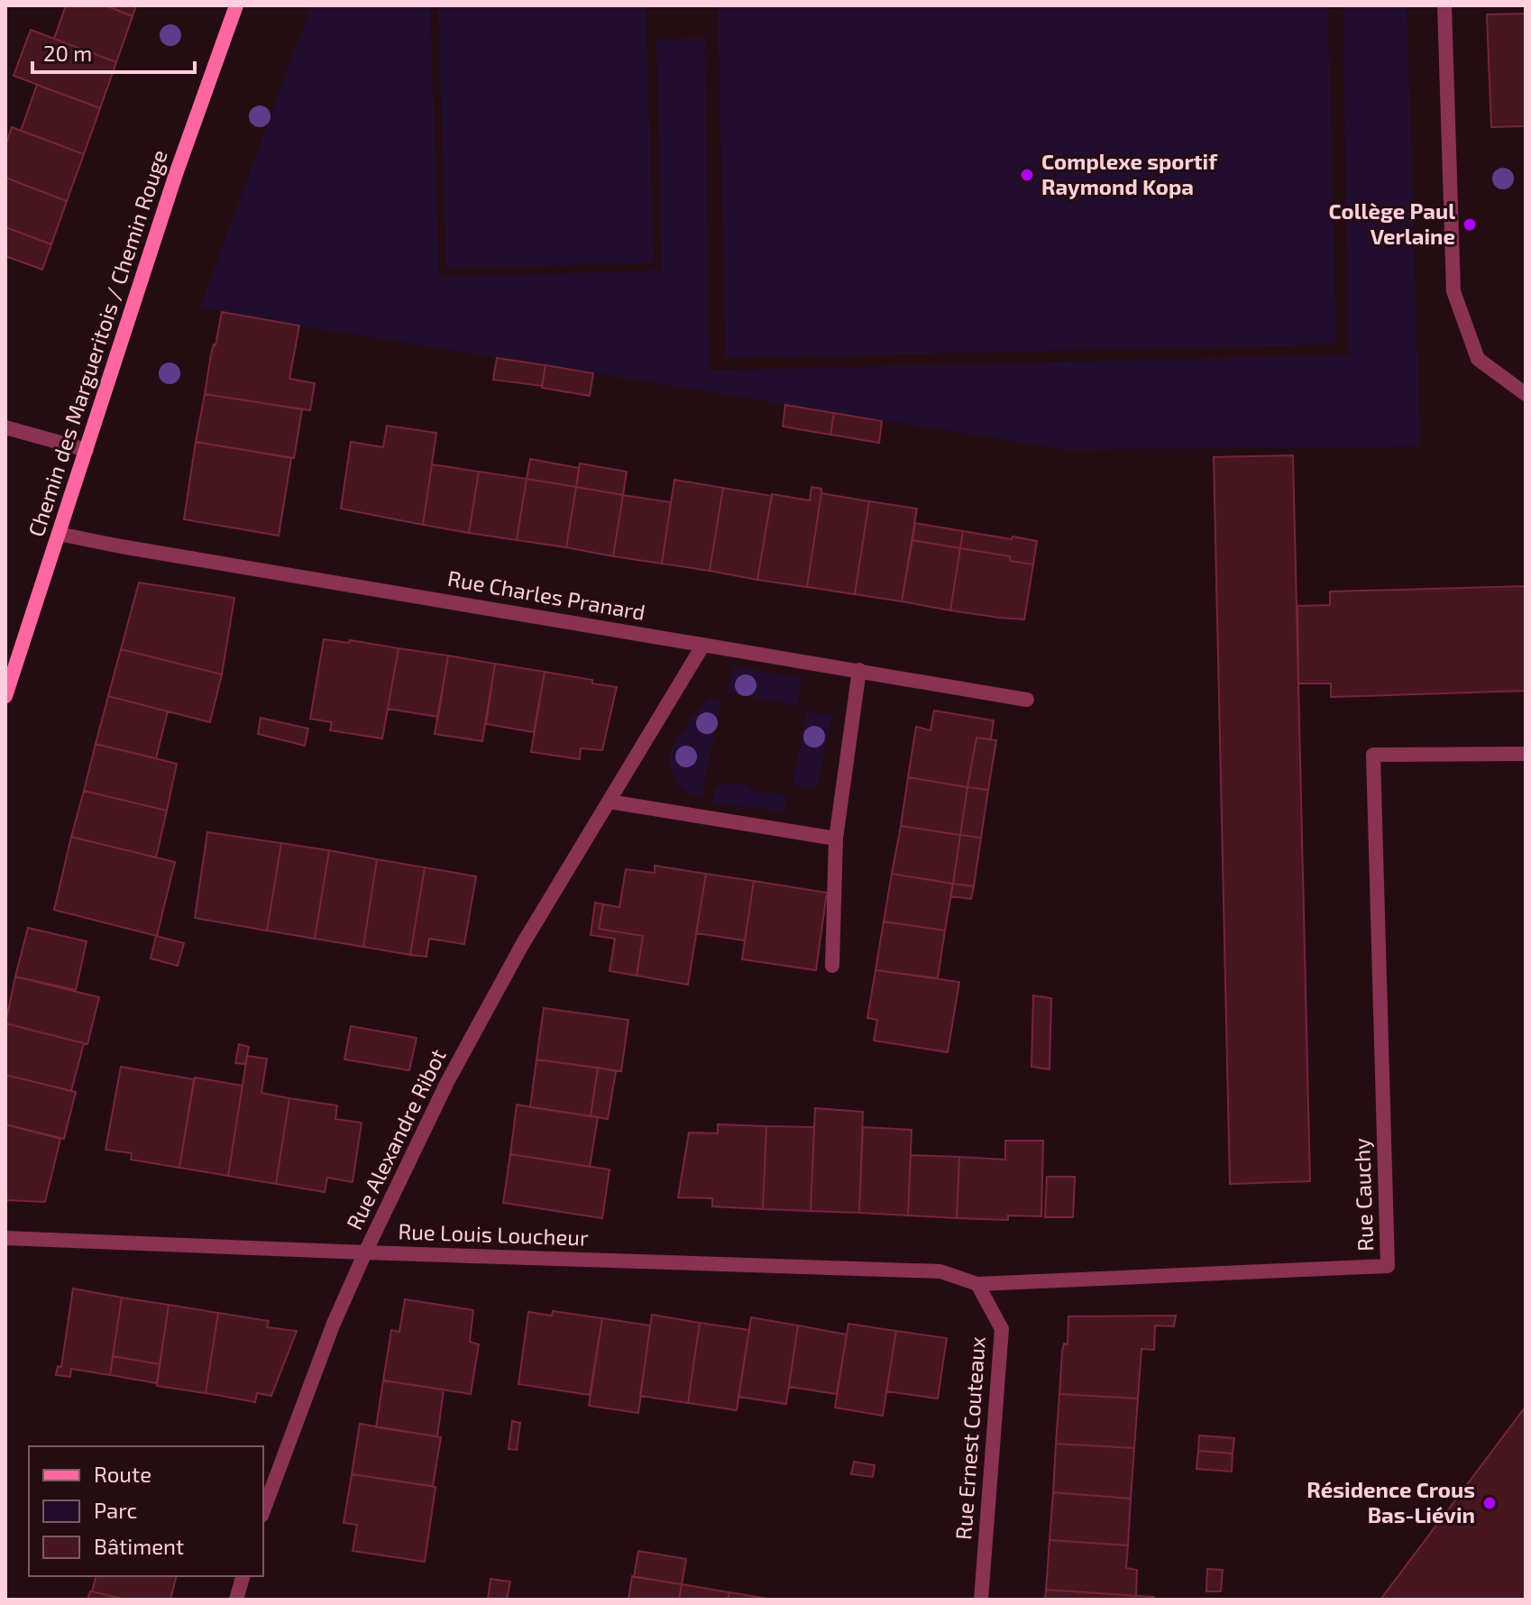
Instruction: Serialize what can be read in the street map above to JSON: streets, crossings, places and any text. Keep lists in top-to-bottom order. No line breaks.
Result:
{"streets":{"street":["Chemin des Margueritois / Chemin Rouge","Rue Charles Pranard","Rue Alexandre Ribot","Rue Cauchy","Rue Louis Loucheur","Rue Ernest Couteaux"]},"crossings":[["Chemin des Margueritois / Chemin Rouge","Rue Charles Pranard"],["Rue Charles Pranard","Rue Alexandre Ribot"],["Rue Alexandre Ribot","Rue Louis Loucheur"],["Rue Cauchy","Rue Louis Loucheur"],["Rue Cauchy","Rue Ernest Couteaux"],["Rue Louis Loucheur","Rue Ernest Couteaux"]],"places":["Complexe sportif Raymond Kopa","Collège Paul Verlaine","Résidence Crous Bas-Liévin"],"legend":["Route","Parc","Bâtiment"],"scale_bar":"20 m"}
